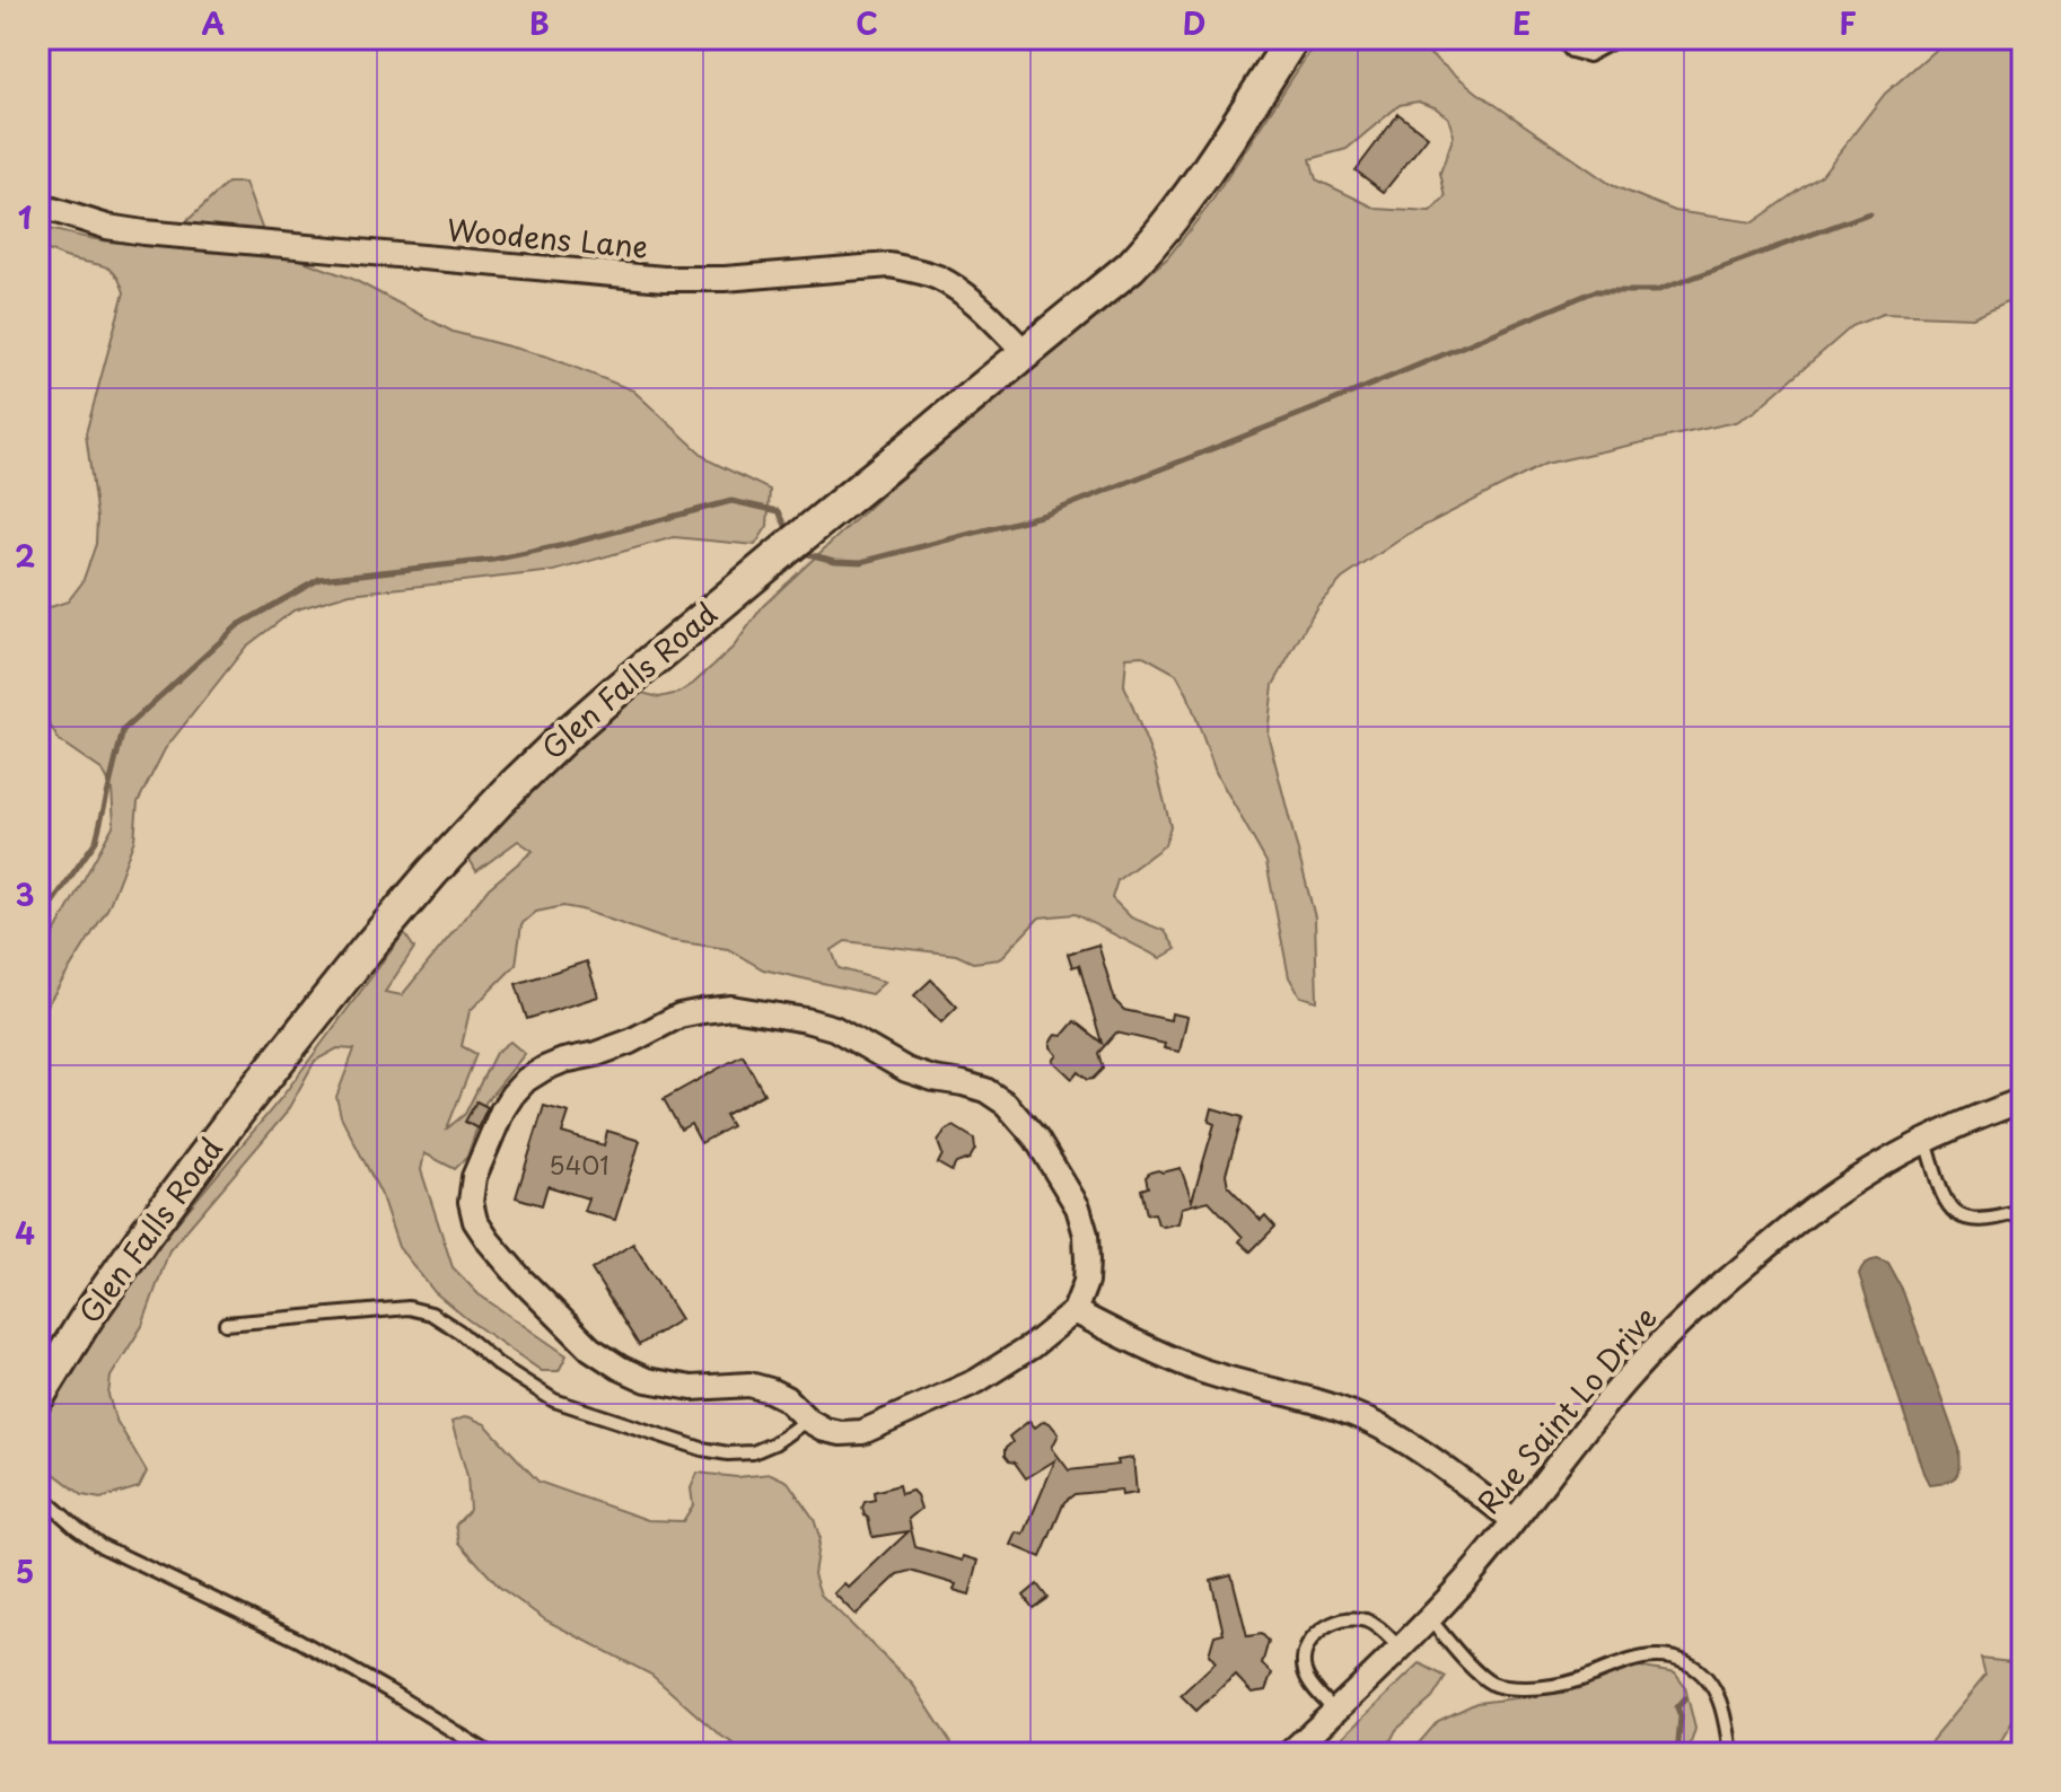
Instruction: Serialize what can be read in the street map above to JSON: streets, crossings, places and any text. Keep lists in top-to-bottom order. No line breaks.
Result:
{"streets":{"street":["Woodens Lane","Glen Falls Road","Rue Saint Lo Drive"]},"crossings":[["Woodens Lane","Glen Falls Road"]],"house_numbers":["5401"],"grid":{"columns":["A","B","C","D","E","F"],"rows":["1","2","3","4","5"]}}
